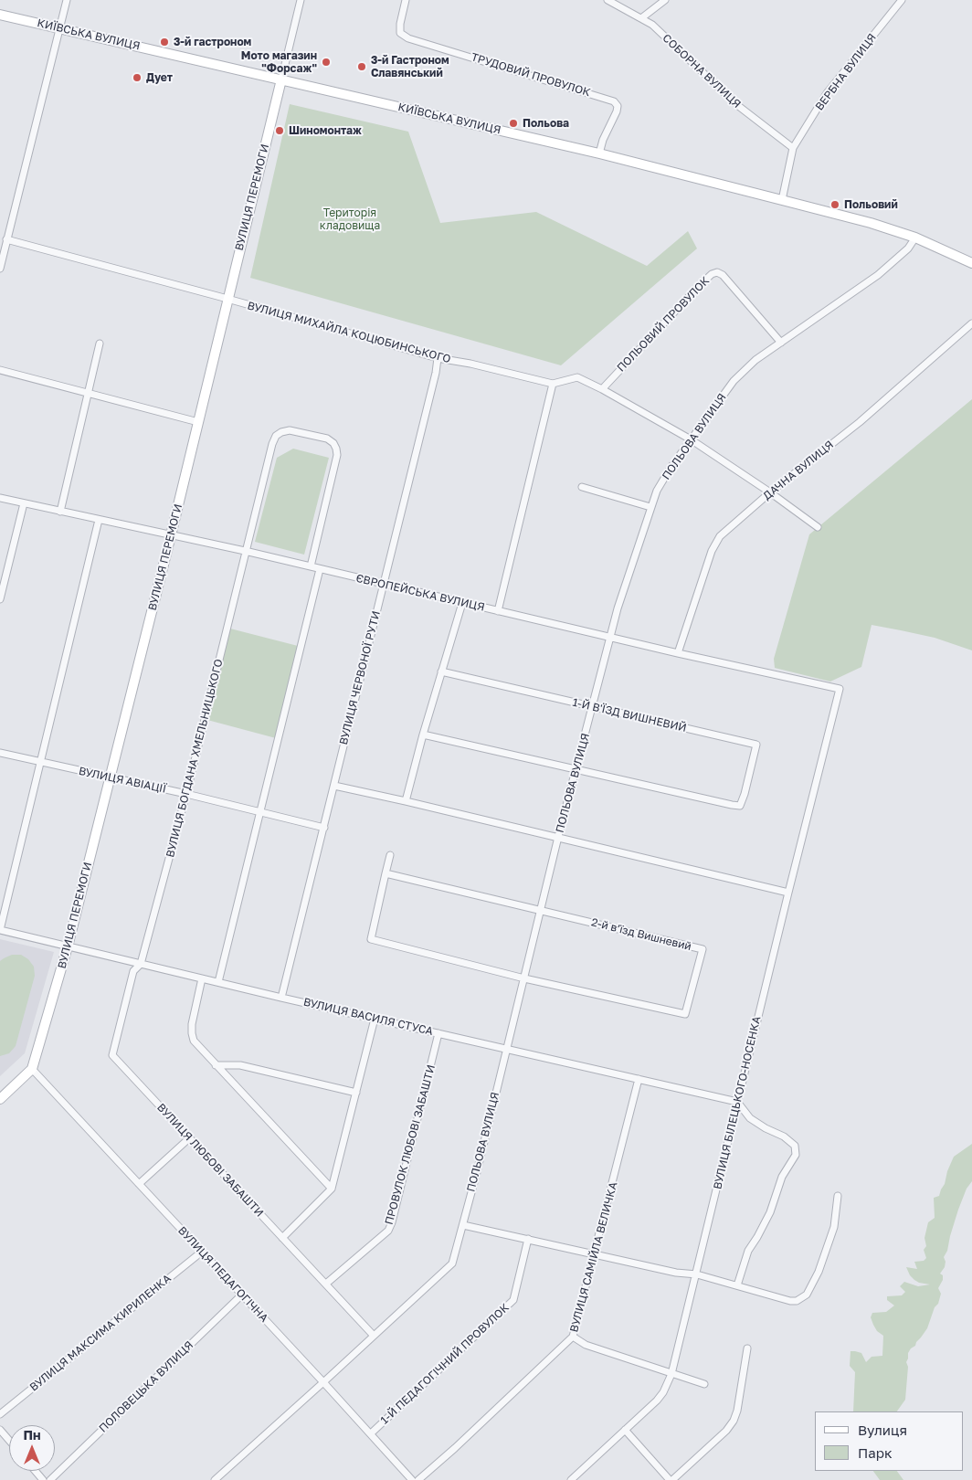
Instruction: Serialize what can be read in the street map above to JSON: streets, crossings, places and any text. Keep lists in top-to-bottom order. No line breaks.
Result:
{"streets":{"street":["КИЇВСЬКА ВУЛИЦЯ","СОБОРНА ВУЛИЦЯ","ВЕРБНА ВУЛИЦЯ","ТРУДОВИЙ ПРОВУЛОК","ВУЛИЦЯ ПЕРЕМОГИ","ПОЛЬОВИЙ ПРОВУЛОК","ВУЛИЦЯ МИХАЙЛА КОЦЮБИНСЬКОГО","ПОЛЬОВА ВУЛИЦЯ","ДАЧНА ВУЛИЦЯ","ЄВРОПЕЙСЬКА ВУЛИЦЯ","ВУЛИЦЯ ЧЕРВОНОЇ РУТИ","1-Й В'ЇЗД ВИШНЕВИЙ","ВУЛИЦЯ БОГДАНА ХМЕЛЬНИЦЬКОГО","ВУЛИЦЯ АВІАЦІЇ","2-й вʼїзд Вишневий","ВУЛИЦЯ ВАСИЛЯ СТУСА","ВУЛИЦЯ БІЛЕЦЬКОГО-НОСЕНКА","ПРОВУЛОК ЛЮБОВІ ЗАБАШТИ","ВУЛИЦЯ ЛЮБОВІ ЗАБАШТИ","ВУЛИЦЯ САМІЙЛА ВЕЛИЧКА","ВУЛИЦЯ ПЕДАГОГІЧНА","ВУЛИЦЯ МАКСИМА КИРИЛЕНКА","1-Й ПЕДАГОГІЧНИЙ ПРОВУЛОК","ПОЛОВЕЦЬКА ВУЛИЦЯ"]},"crossings":[["КИЇВСЬКА ВУЛИЦЯ","ВЕРБНА ВУЛИЦЯ"],["КИЇВСЬКА ВУЛИЦЯ","ТРУДОВИЙ ПРОВУЛОК"],["КИЇВСЬКА ВУЛИЦЯ","ВУЛИЦЯ ПЕРЕМОГИ"],["КИЇВСЬКА ВУЛИЦЯ","ПОЛЬОВА ВУЛИЦЯ"],["СОБОРНА ВУЛИЦЯ","ВЕРБНА ВУЛИЦЯ"],["ВУЛИЦЯ ПЕРЕМОГИ","ВУЛИЦЯ МИХАЙЛА КОЦЮБИНСЬКОГО"],["ВУЛИЦЯ ПЕРЕМОГИ","ЄВРОПЕЙСЬКА ВУЛИЦЯ"],["ВУЛИЦЯ ПЕРЕМОГИ","ВУЛИЦЯ АВІАЦІЇ"],["ВУЛИЦЯ ПЕРЕМОГИ","ВУЛИЦЯ ВАСИЛЯ СТУСА"],["ВУЛИЦЯ ПЕРЕМОГИ","ВУЛИЦЯ ПЕДАГОГІЧНА"],["ПОЛЬОВИЙ ПРОВУЛОК","ВУЛИЦЯ МИХАЙЛА КОЦЮБИНСЬКОГО"],["ПОЛЬОВИЙ ПРОВУЛОК","ПОЛЬОВА ВУЛИЦЯ"],["ВУЛИЦЯ МИХАЙЛА КОЦЮБИНСЬКОГО","ПОЛЬОВА ВУЛИЦЯ"],["ВУЛИЦЯ МИХАЙЛА КОЦЮБИНСЬКОГО","ДАЧНА ВУЛИЦЯ"],["ВУЛИЦЯ МИХАЙЛА КОЦЮБИНСЬКОГО","ВУЛИЦЯ ЧЕРВОНОЇ РУТИ"],["ПОЛЬОВА ВУЛИЦЯ","ЄВРОПЕЙСЬКА ВУЛИЦЯ"],["ПОЛЬОВА ВУЛИЦЯ","1-Й В'ЇЗД ВИШНЕВИЙ"],["ПОЛЬОВА ВУЛИЦЯ","2-й вʼїзд Вишневий"],["ПОЛЬОВА ВУЛИЦЯ","ВУЛИЦЯ ВАСИЛЯ СТУСА"],["ПОЛЬОВА ВУЛИЦЯ","ВУЛИЦЯ ЛЮБОВІ ЗАБАШТИ"],["ПОЛЬОВА ВУЛИЦЯ","ВУЛИЦЯ ПЕДАГОГІЧНА"],["ДАЧНА ВУЛИЦЯ","ЄВРОПЕЙСЬКА ВУЛИЦЯ"],["ЄВРОПЕЙСЬКА ВУЛИЦЯ","ВУЛИЦЯ ЧЕРВОНОЇ РУТИ"],["ЄВРОПЕЙСЬКА ВУЛИЦЯ","ВУЛИЦЯ БОГДАНА ХМЕЛЬНИЦЬКОГО"],["ЄВРОПЕЙСЬКА ВУЛИЦЯ","ВУЛИЦЯ БІЛЕЦЬКОГО-НОСЕНКА"],["ВУЛИЦЯ ЧЕРВОНОЇ РУТИ","ВУЛИЦЯ АВІАЦІЇ"],["ВУЛИЦЯ ЧЕРВОНОЇ РУТИ","ВУЛИЦЯ ВАСИЛЯ СТУСА"],["ВУЛИЦЯ БОГДАНА ХМЕЛЬНИЦЬКОГО","ВУЛИЦЯ АВІАЦІЇ"],["ВУЛИЦЯ БОГДАНА ХМЕЛЬНИЦЬКОГО","ВУЛИЦЯ ВАСИЛЯ СТУСА"],["ВУЛИЦЯ БОГДАНА ХМЕЛЬНИЦЬКОГО","ВУЛИЦЯ ЛЮБОВІ ЗАБАШТИ"],["ВУЛИЦЯ ВАСИЛЯ СТУСА","ВУЛИЦЯ БІЛЕЦЬКОГО-НОСЕНКА"],["ВУЛИЦЯ ВАСИЛЯ СТУСА","ПРОВУЛОК ЛЮБОВІ ЗАБАШТИ"],["ВУЛИЦЯ ВАСИЛЯ СТУСА","ВУЛИЦЯ ЛЮБОВІ ЗАБАШТИ"],["ВУЛИЦЯ ВАСИЛЯ СТУСА","ВУЛИЦЯ САМІЙЛА ВЕЛИЧКА"],["ПРОВУЛОК ЛЮБОВІ ЗАБАШТИ","ВУЛИЦЯ ЛЮБОВІ ЗАБАШТИ"],["ВУЛИЦЯ ПЕДАГОГІЧНА","ВУЛИЦЯ МАКСИМА КИРИЛЕНКА"],["ВУЛИЦЯ ПЕДАГОГІЧНА","1-Й ПЕДАГОГІЧНИЙ ПРОВУЛОК"],["ВУЛИЦЯ ПЕДАГОГІЧНА","ПОЛОВЕЦЬКА ВУЛИЦЯ"]],"parks":["Територія кладовища"],"places":["3-й гастроном","Мото магазин \"Форсаж\"","3-й Гастроном Славянський","Дует","Польова","Шиномонтаж","Польовий"],"legend":["Вулиця","Парк"],"north":"top"}
